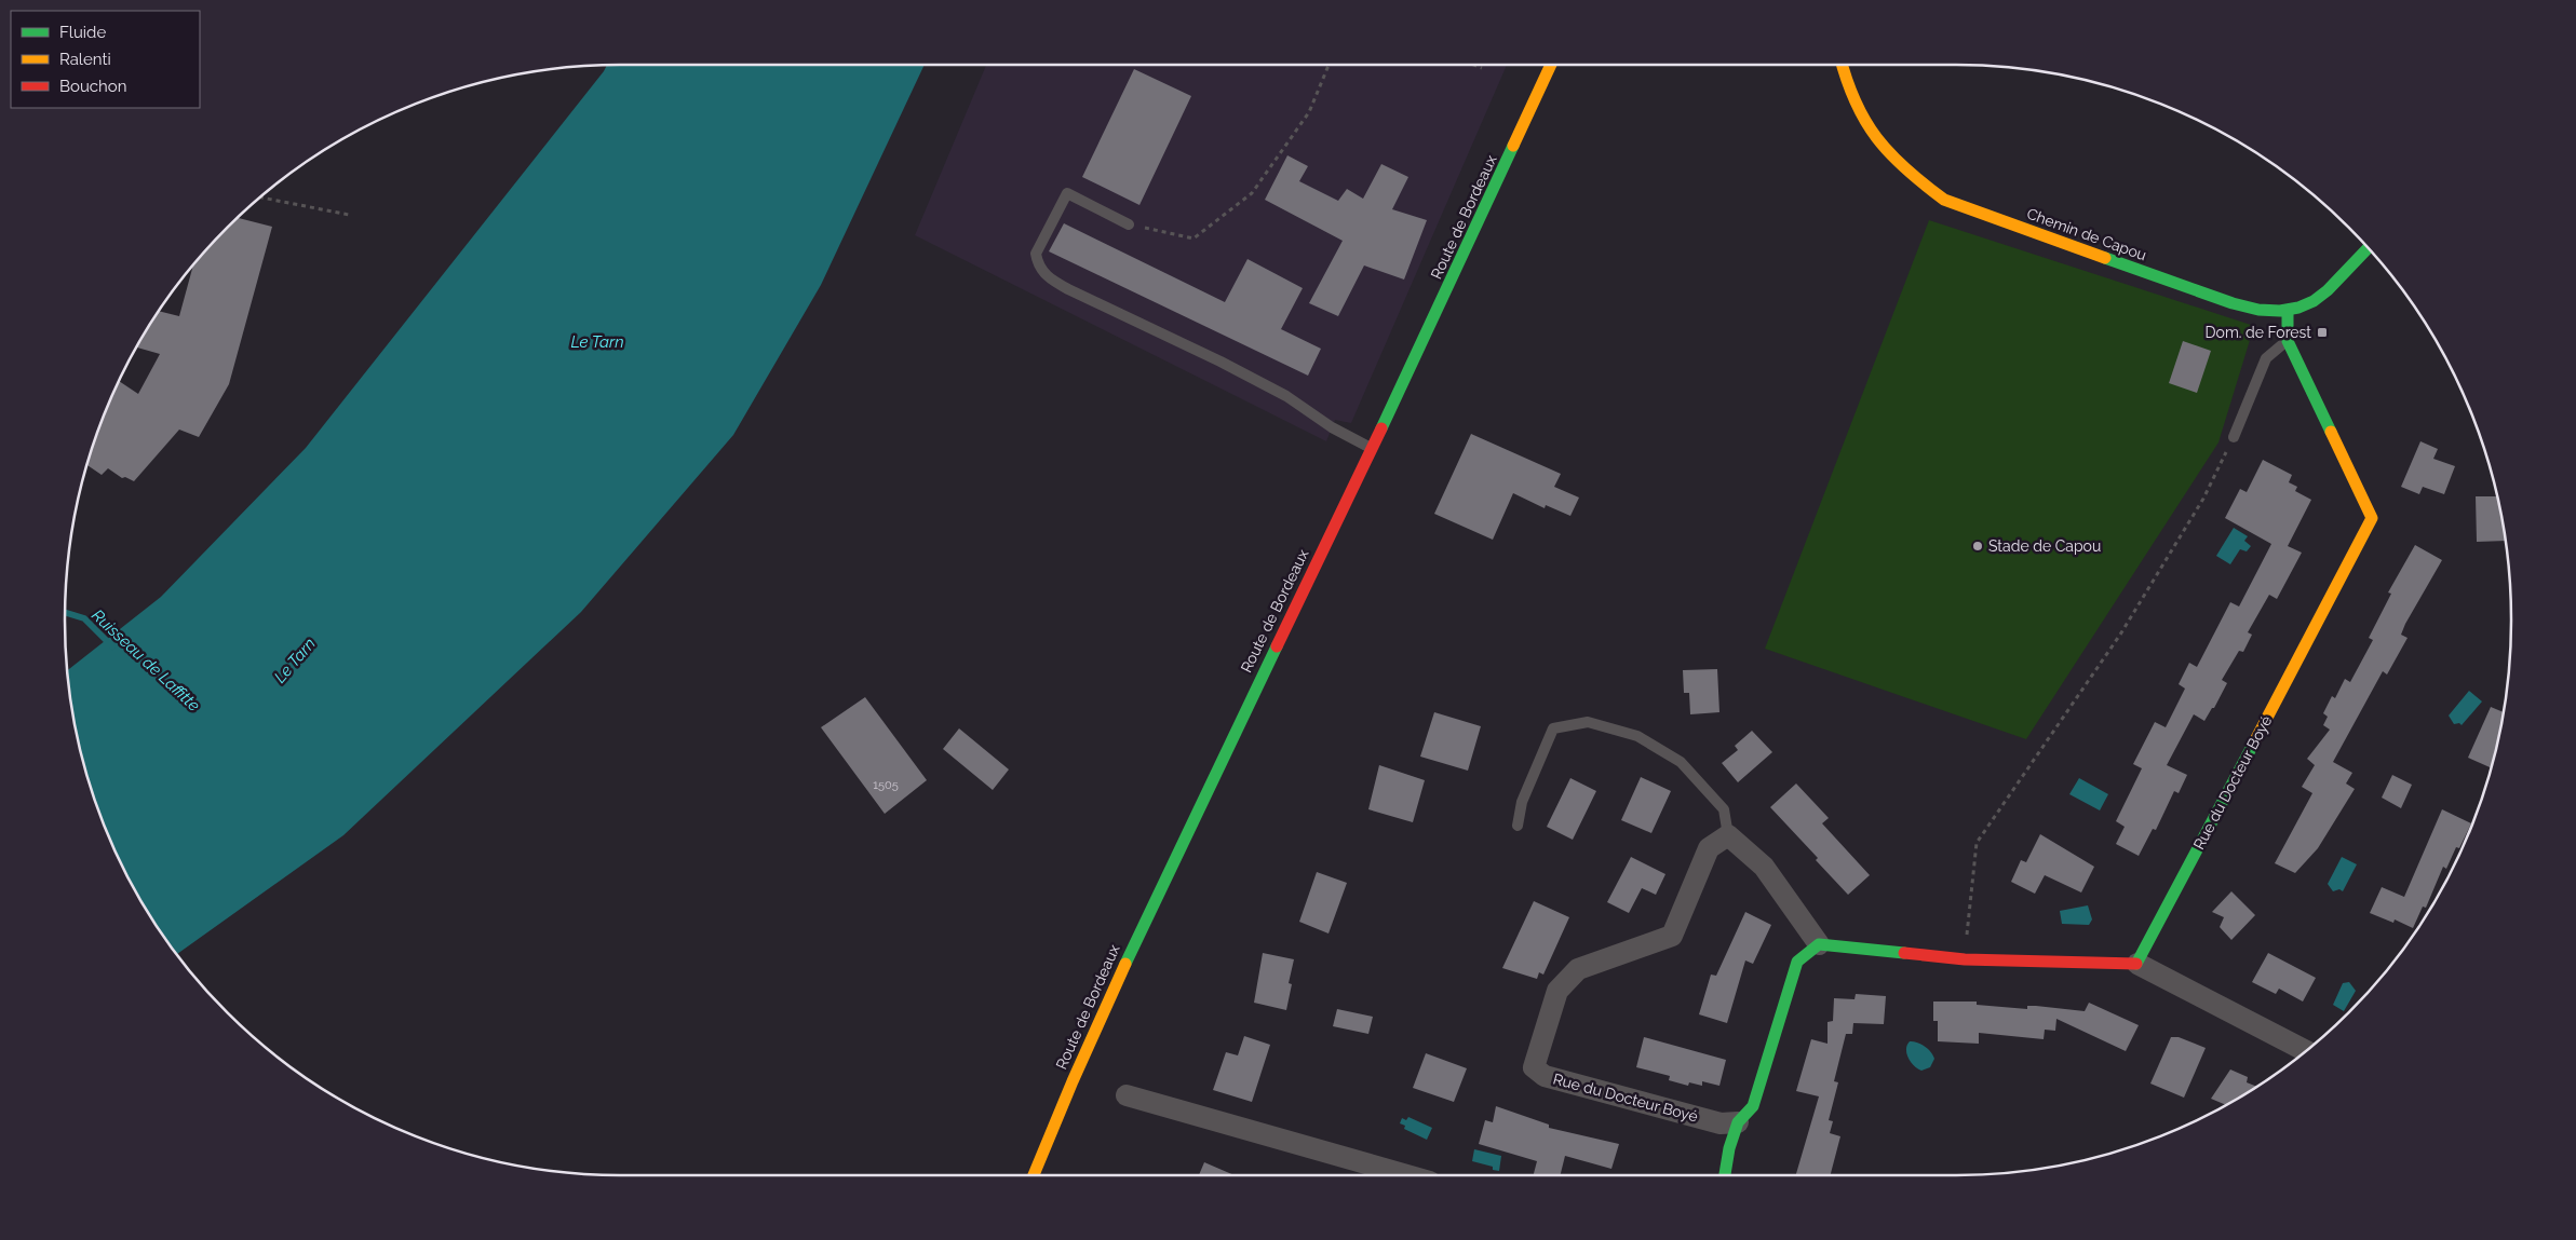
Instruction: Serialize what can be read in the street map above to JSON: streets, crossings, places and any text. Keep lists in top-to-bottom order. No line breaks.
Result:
{"streets":{"street":["Route de Bordeaux","Chemin de Capou","Rue du Docteur Boyé"]},"crossings":[["Chemin de Capou","Rue du Docteur Boyé"]],"water":["Le Tarn","Ruisseau de Laffitte"],"places":{"transit":["Dom. de Forest"],"other":["Stade de Capou"]},"house_numbers":["1505"],"legend":["Fluide","Ralenti","Bouchon"]}
